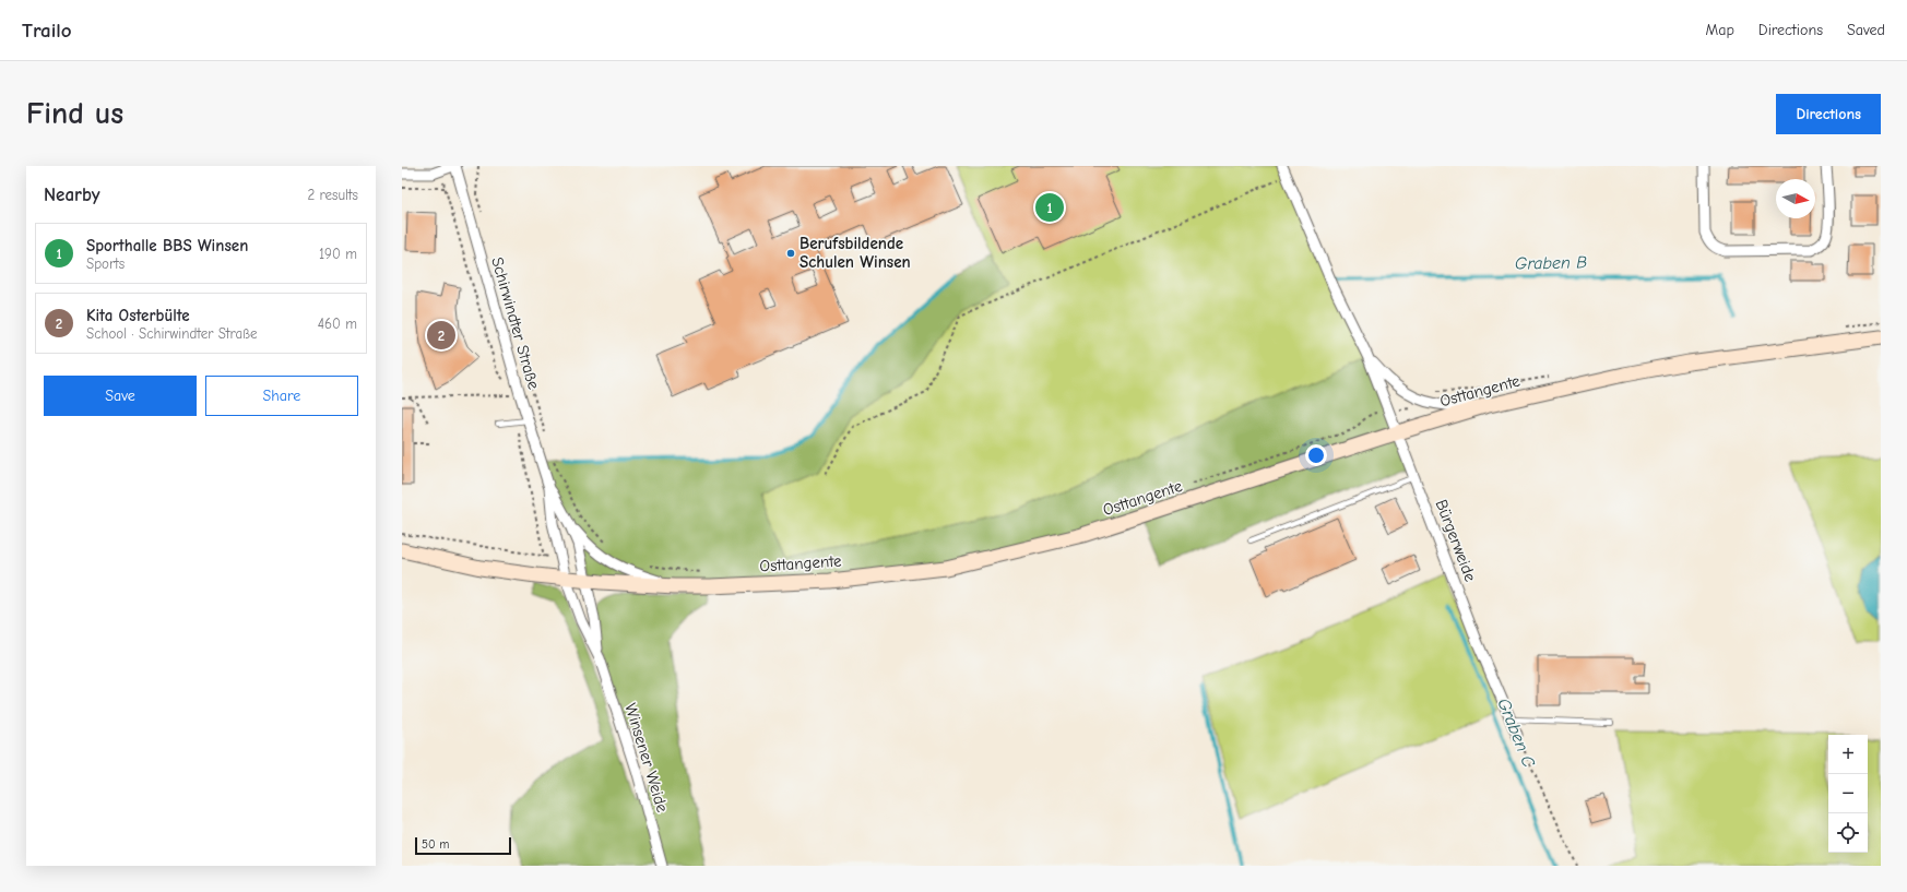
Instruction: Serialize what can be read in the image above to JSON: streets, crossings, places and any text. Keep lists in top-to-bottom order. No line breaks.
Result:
{"streets":{"main road":["Osttangente"],"street":["Schirwindter Straße","Bürgerweide","Winsener Weide"]},"crossings":[["Schirwindter Straße","Osttangente"],["Schirwindter Straße","Winsener Weide"],["Osttangente","Bürgerweide"],["Osttangente","Winsener Weide"]],"water":["Graben B","Graben C"],"places":["Berufsbildende Schulen Winsen"],"scale_bar":"50 m","north":"right","page":{"header":"Trailo","nav":["Map","Directions","Saved"],"buttons":["Directions",["Save","Share"]],"title":"Find us","heading":["Nearby","2 results"],"pins":["1","2"],"list":[{"mark":"1","name":"Sporthalle BBS Winsen","note":"Sports","value":"190 m"},{"mark":"2","name":"Kita Osterbülte","note":"School · Schirwindter Straße","value":"460 m"}],"map_buttons":["+","−"],"scale":"50 m"}}
